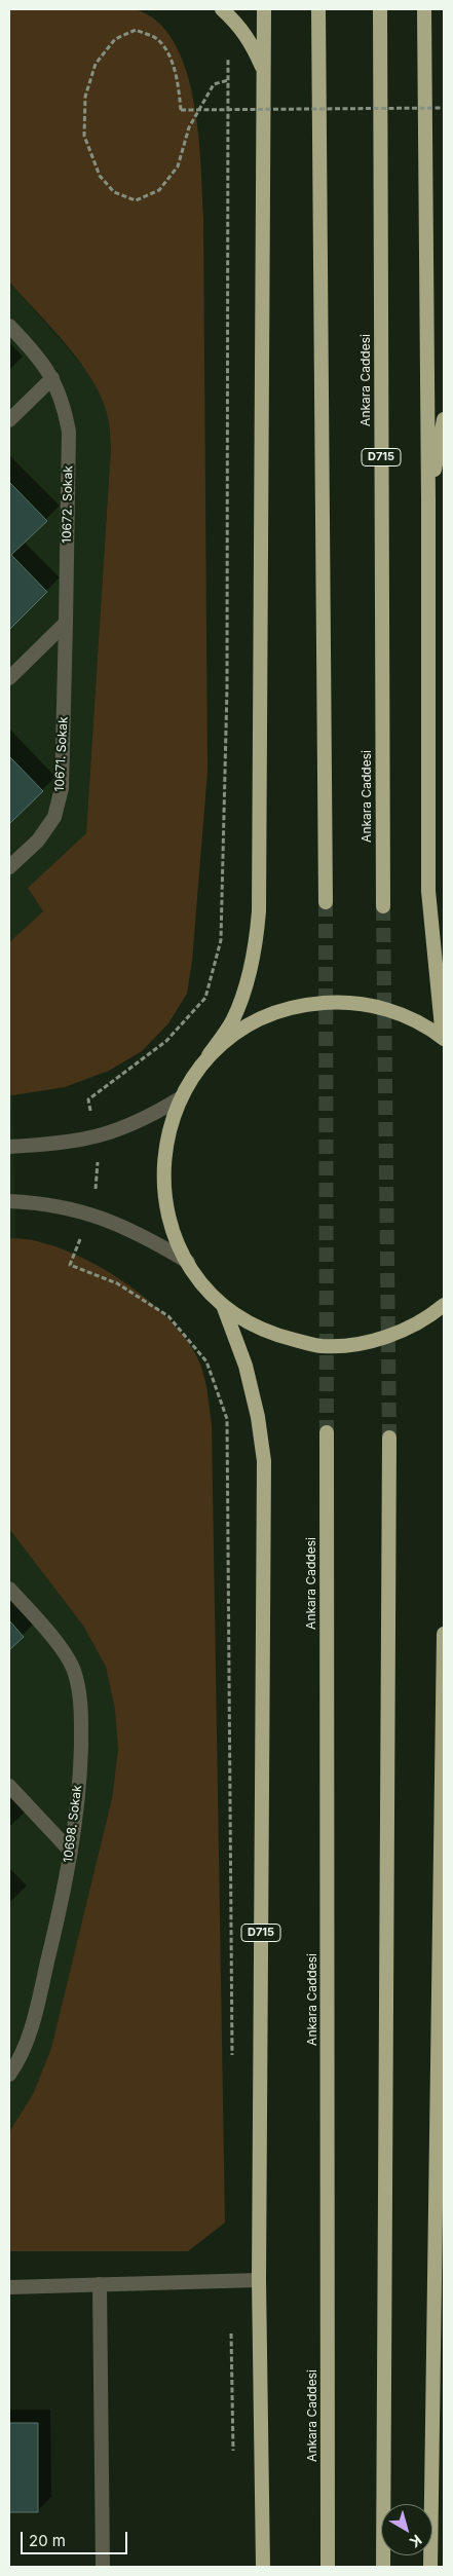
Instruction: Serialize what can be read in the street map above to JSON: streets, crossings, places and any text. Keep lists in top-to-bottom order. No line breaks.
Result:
{"streets":{"highway":["Ankara Caddesi","D715"],"street":["10672. Sokak","10671. Sokak","10698. Sokak"]},"crossings":[["10672. Sokak","10671. Sokak"]],"scale_bar":"20 m","north":"bottom right"}
